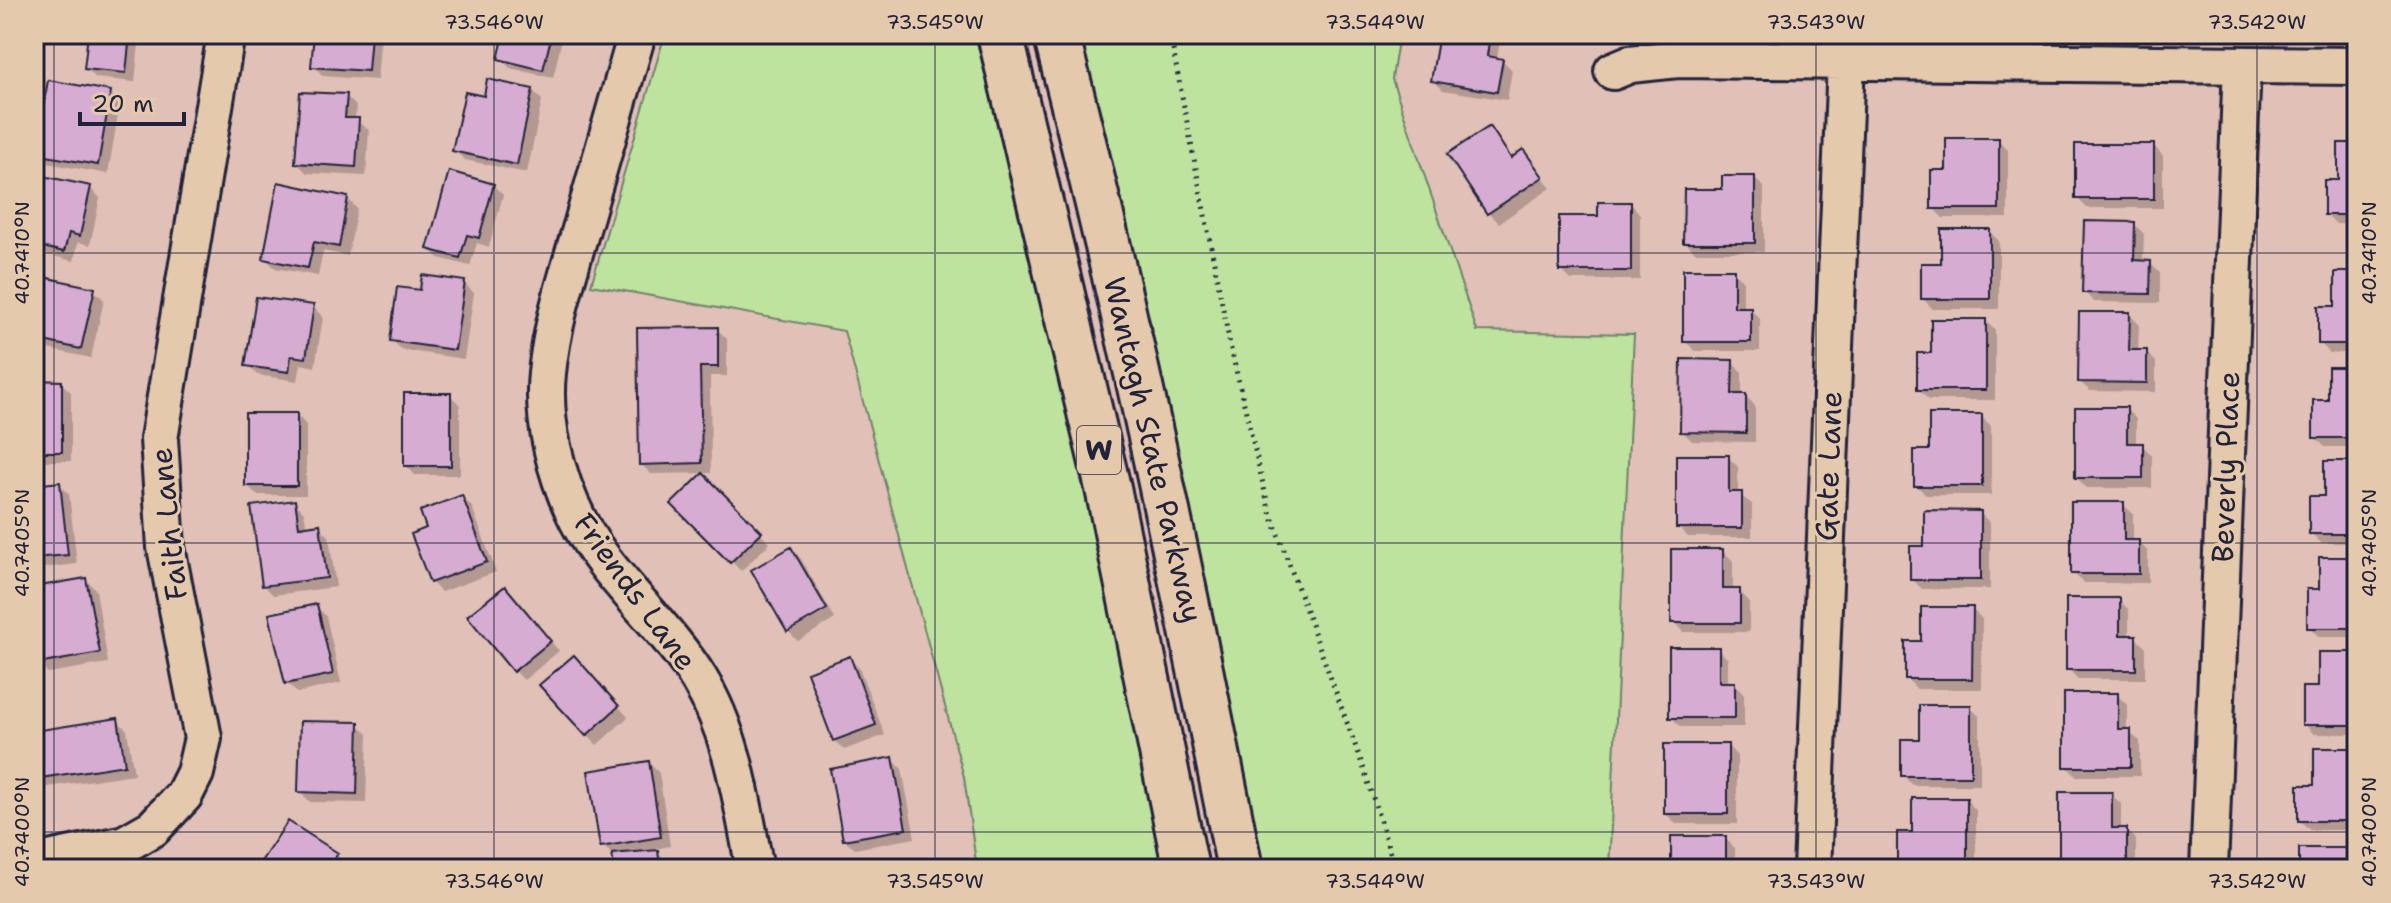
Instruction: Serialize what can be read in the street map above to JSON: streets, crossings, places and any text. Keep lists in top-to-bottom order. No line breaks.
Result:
{"streets":{"highway":["W","Wantagh State Parkway"],"street":["Gate Lane","Beverly Place","Faith Lane","Friends Lane"]},"scale_bar":"20 m","coordinates":["73.546°W","73.545°W","73.544°W","73.543°W","73.542°W","40.7410°N","40.7405°N","40.7400°N"]}
